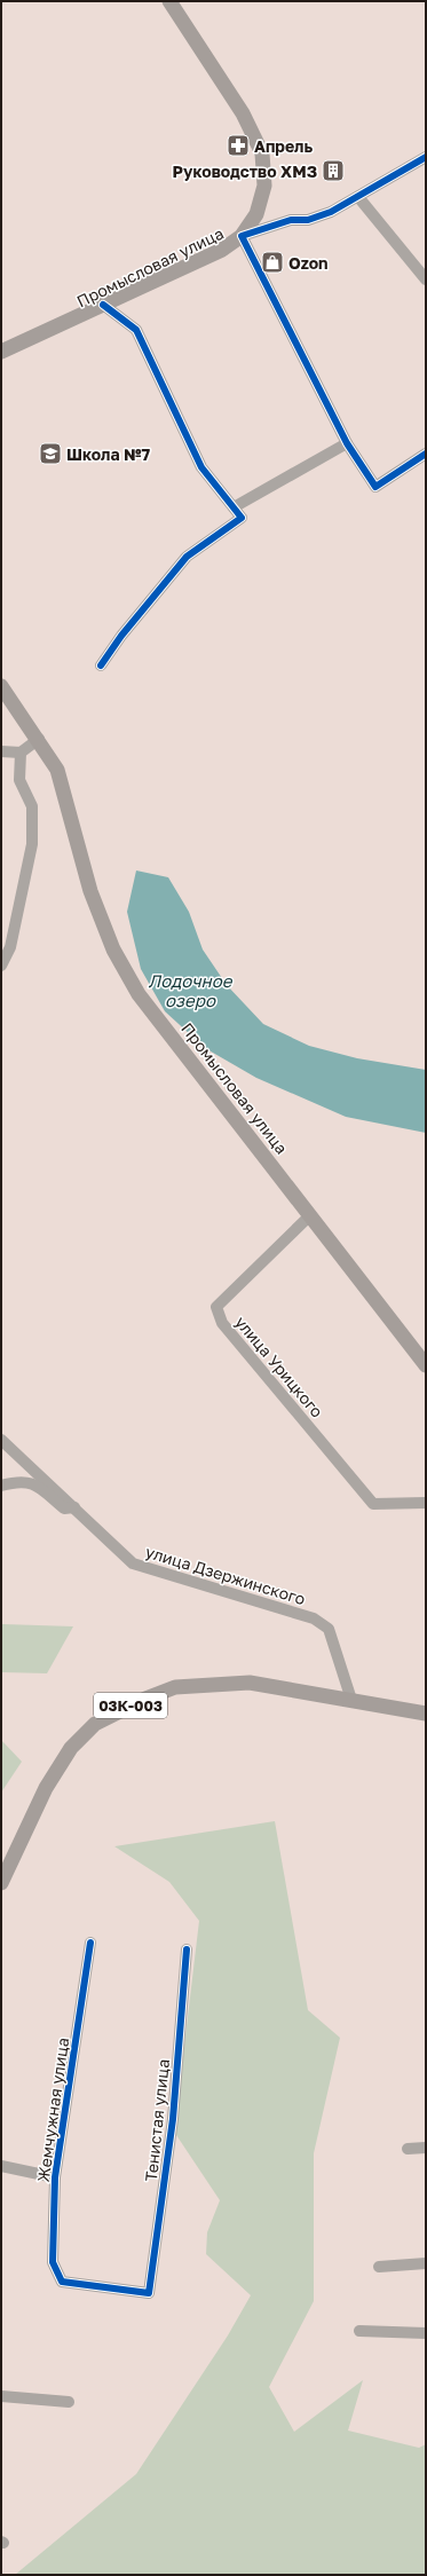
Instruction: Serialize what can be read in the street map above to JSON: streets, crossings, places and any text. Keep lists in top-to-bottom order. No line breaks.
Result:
{"streets":{"main road":["Промысловая улица","03К-003"],"street":["улица Урицкого","улица Дзержинского","Жемчужная улица","Тенистая улица"]},"crossings":[["Промысловая улица","улица Урицкого"],["улица Дзержинского","03К-003"],["Жемчужная улица","Тенистая улица"]],"water":["Лодочное озеро"],"places":{"pharmacy":["Апрель"],"building":["Руководство ХМЗ"],"shop":["Ozon"],"school or university":["Школа №7"]}}
